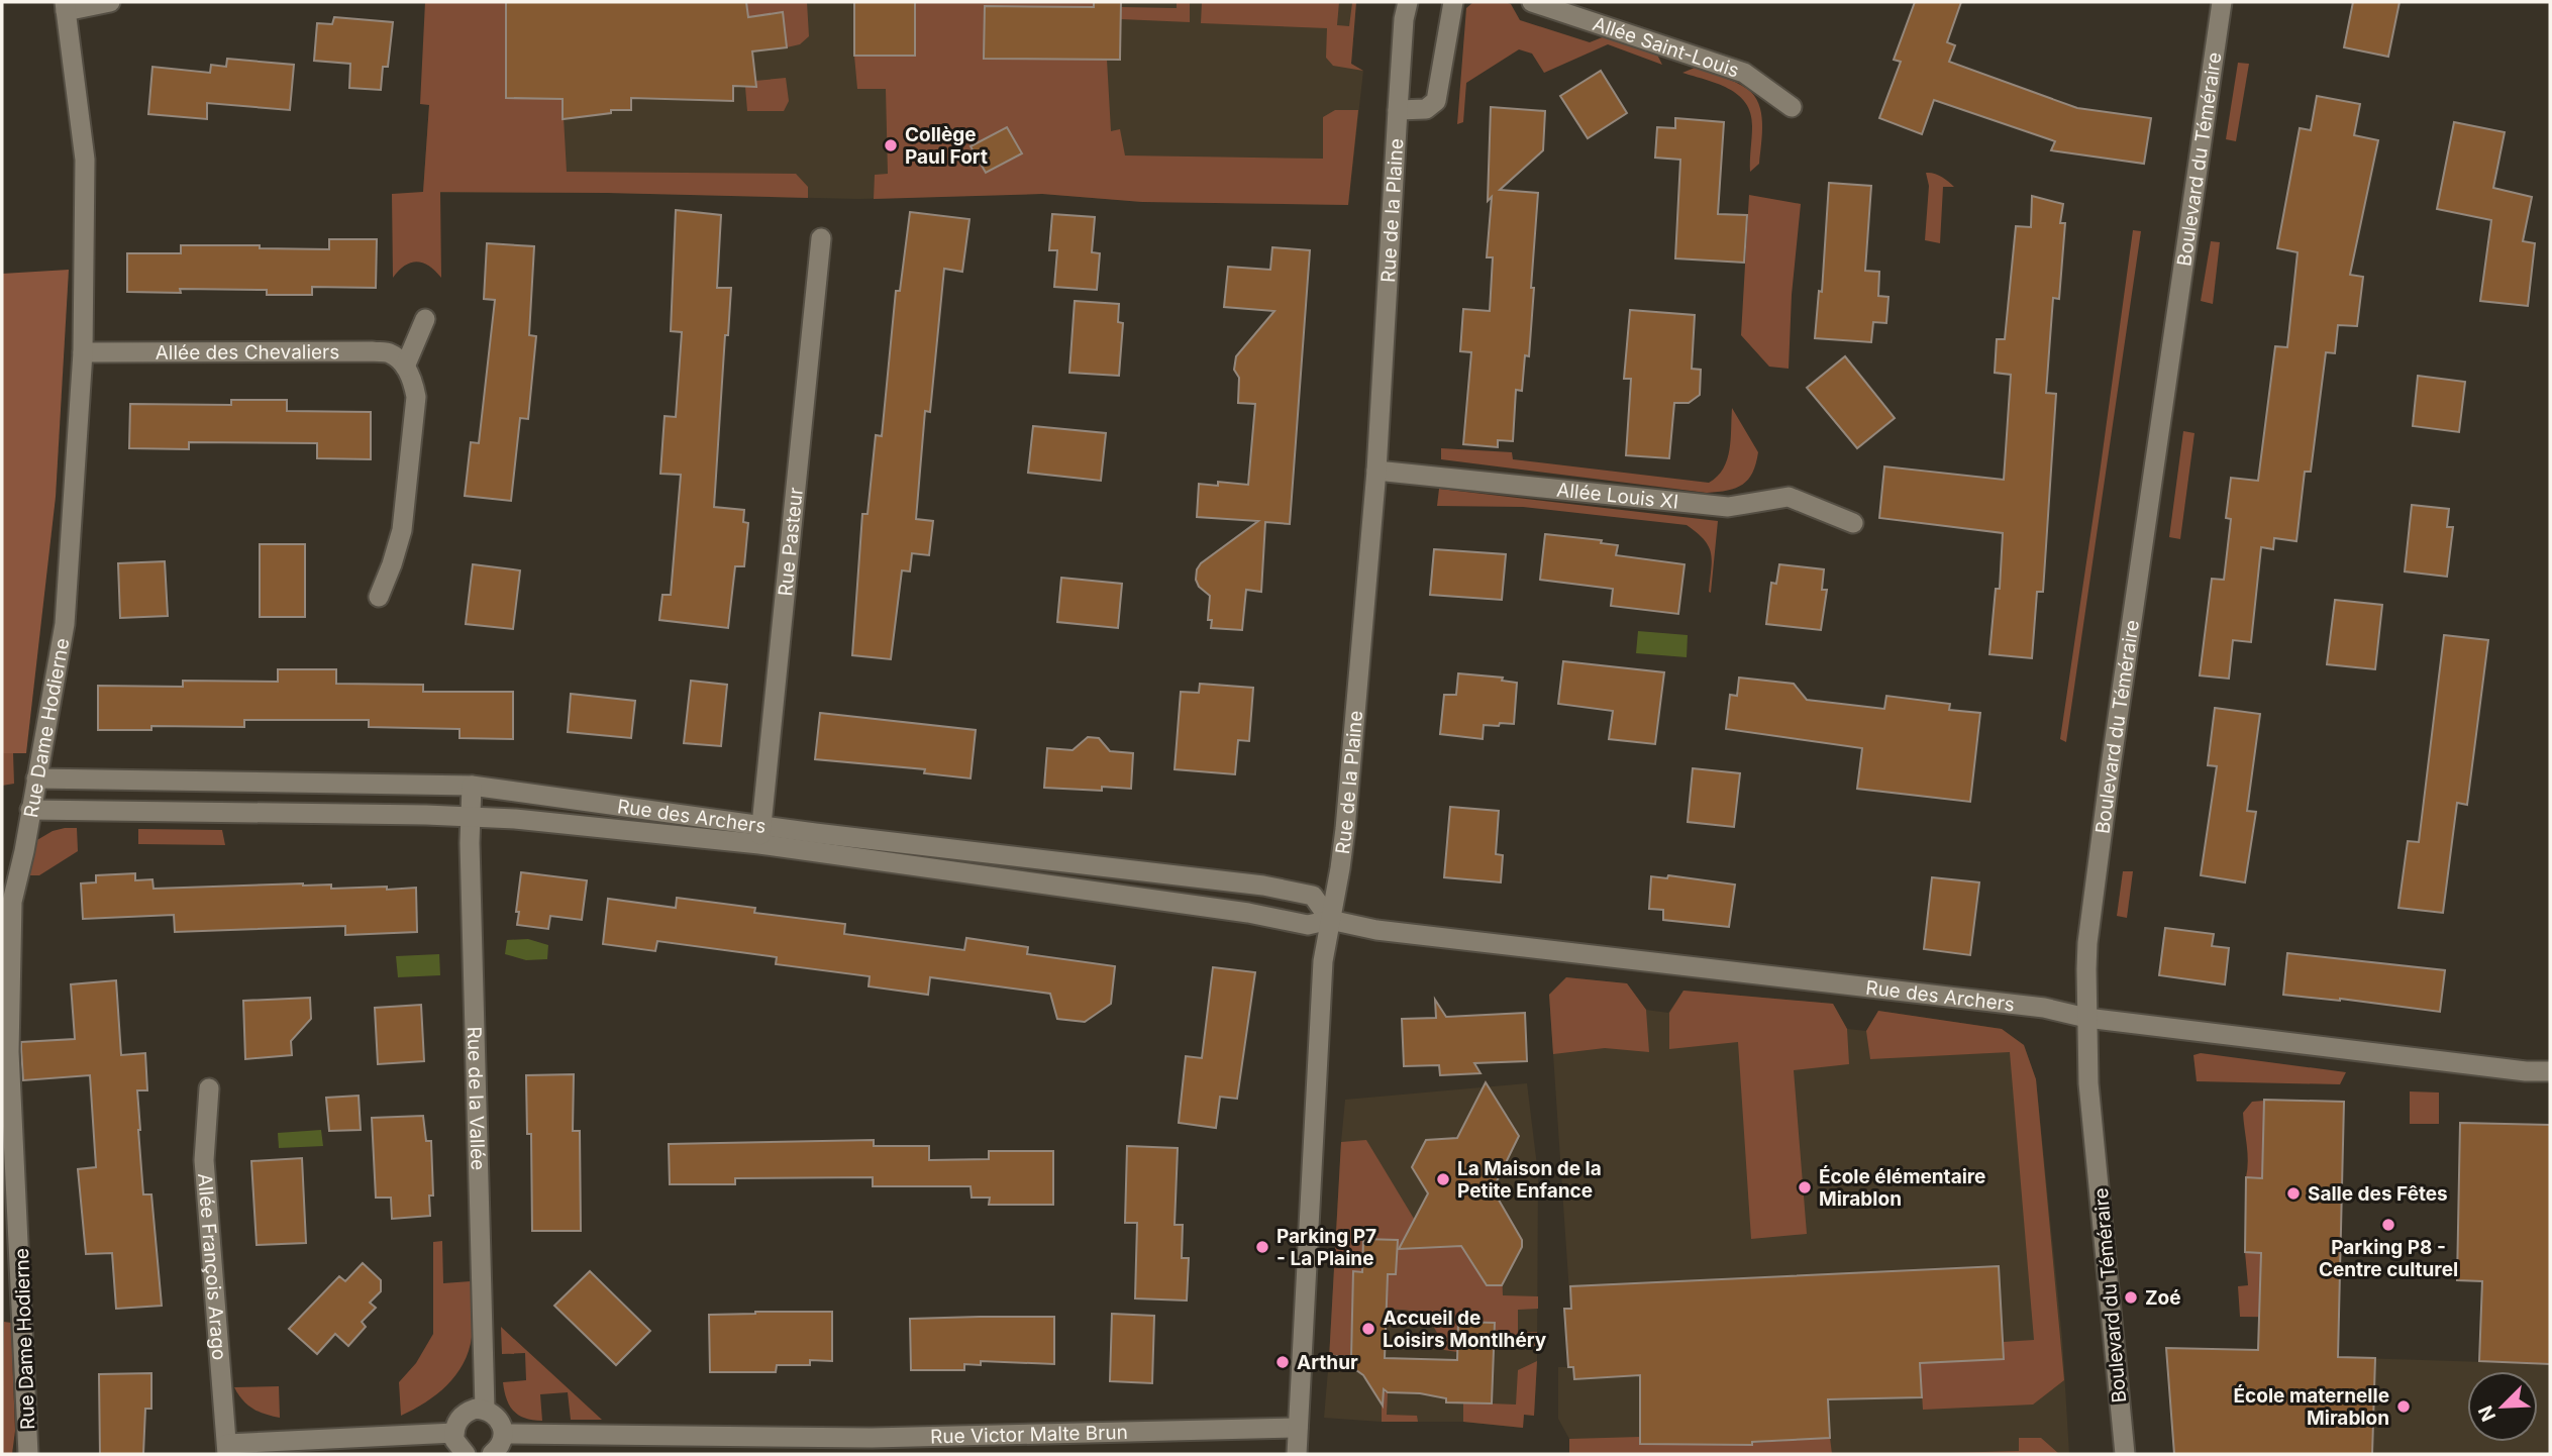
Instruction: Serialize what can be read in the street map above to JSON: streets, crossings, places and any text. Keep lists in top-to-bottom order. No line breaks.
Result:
{"streets":{"street":["Allée Saint-Louis","Boulevard du Téméraire","Rue de la Plaine","Allée des Chevaliers","Allée Louis XI","Rue Pasteur","Rue Dame Hodierne","Rue des Archers","Rue de la Vallée","Allée François Arago","Rue Victor Malte Brun"]},"crossings":[["Boulevard du Téméraire","Rue des Archers"],["Rue de la Plaine","Allée Louis XI"],["Rue de la Plaine","Rue des Archers"],["Rue de la Plaine","Rue Victor Malte Brun"],["Allée des Chevaliers","Rue Dame Hodierne"],["Rue Pasteur","Rue des Archers"],["Rue Dame Hodierne","Rue des Archers"],["Rue des Archers","Rue de la Vallée"]],"places":["Collège Paul Fort","La Maison de la Petite Enfance","École élémentaire Mirablon","Salle des Fêtes","Parking P8 - Centre culturel","Parking P7 - La Plaine","Zoé","Accueil de Loisirs Montlhéry","Arthur","École maternelle Mirablon"],"north":"bottom left"}
